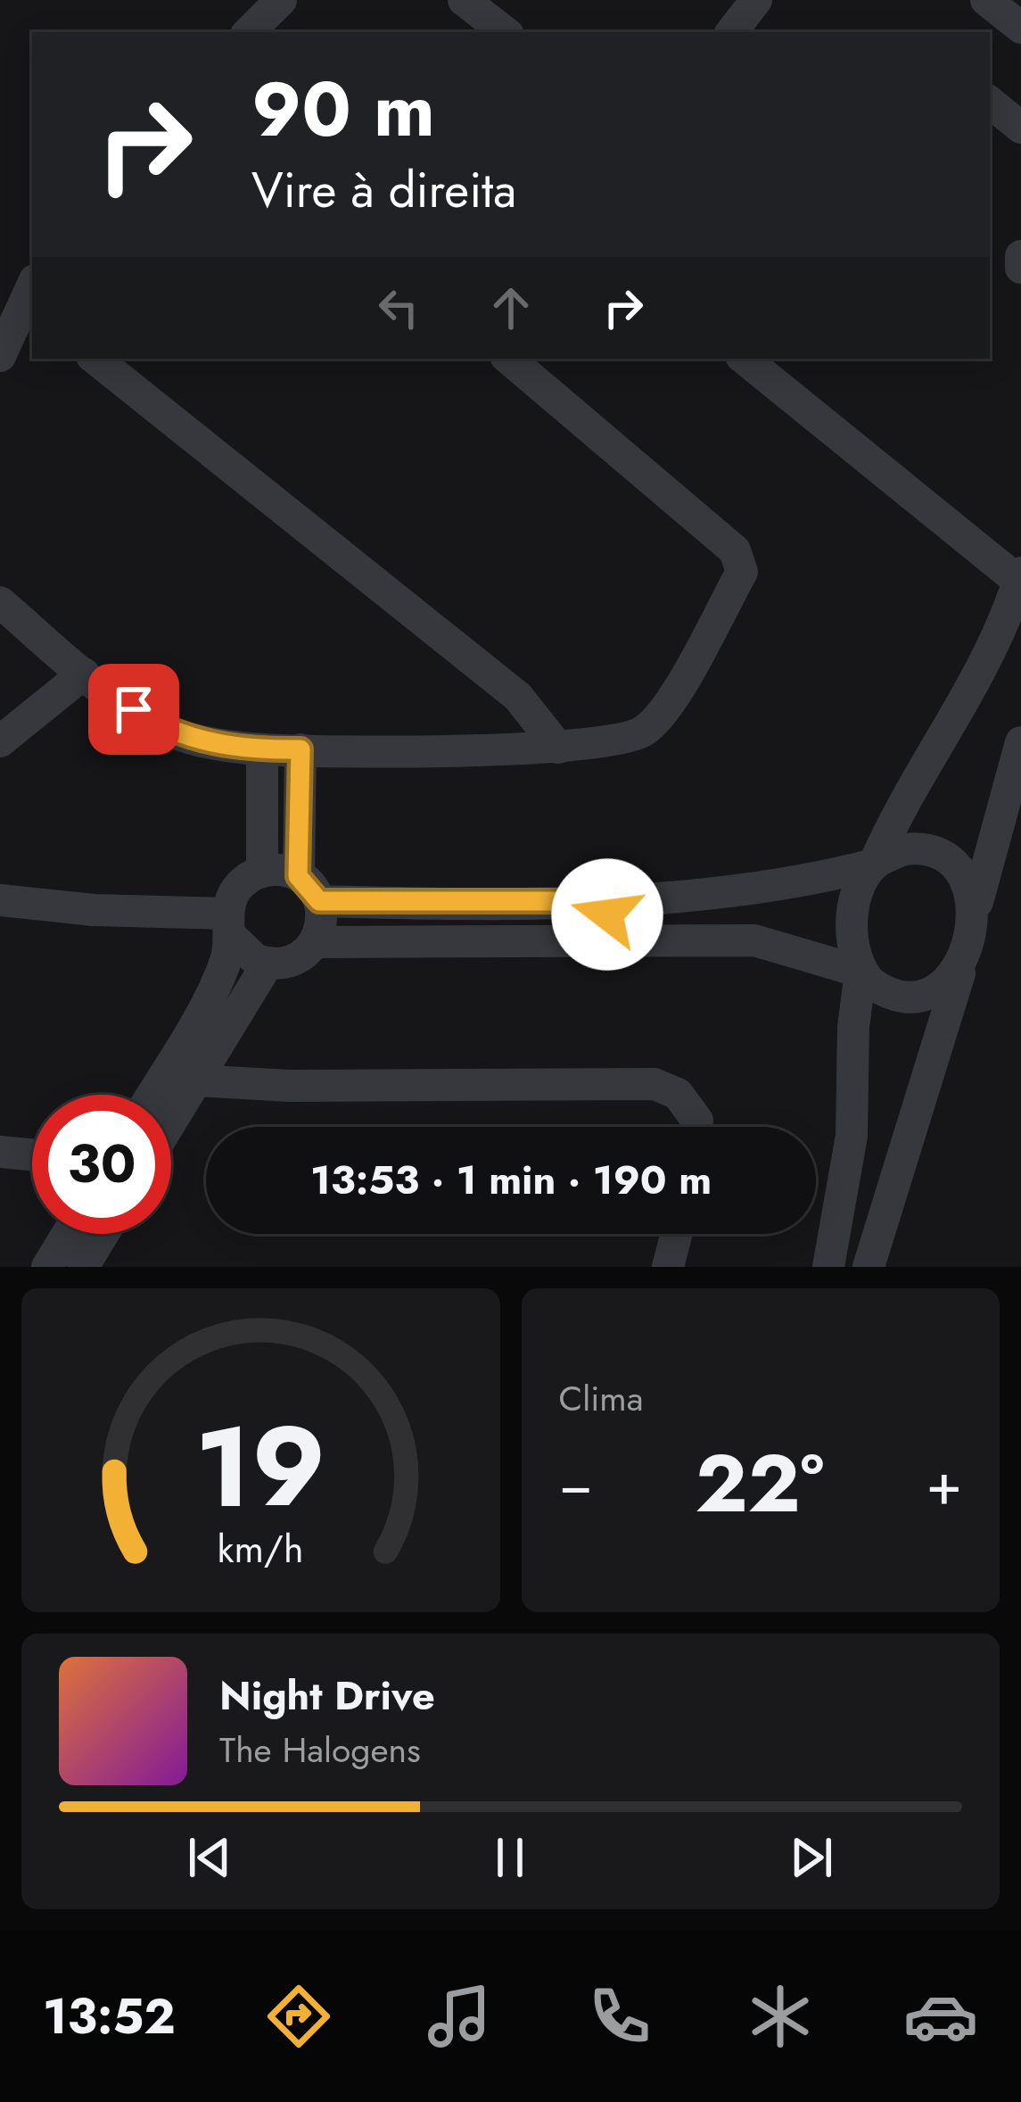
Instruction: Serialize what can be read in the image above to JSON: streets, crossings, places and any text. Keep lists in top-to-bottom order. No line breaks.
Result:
{"page":{"turn":["90 m","Vire à direita"],"limit":"30","trip":"13:53 · 1 min · 190 m","tile":"Clima","heat":["−","22°","+"],"song":["Night Drive","The Halogens"],"tabs":"13:52","gauge":["19","km/h"]}}
